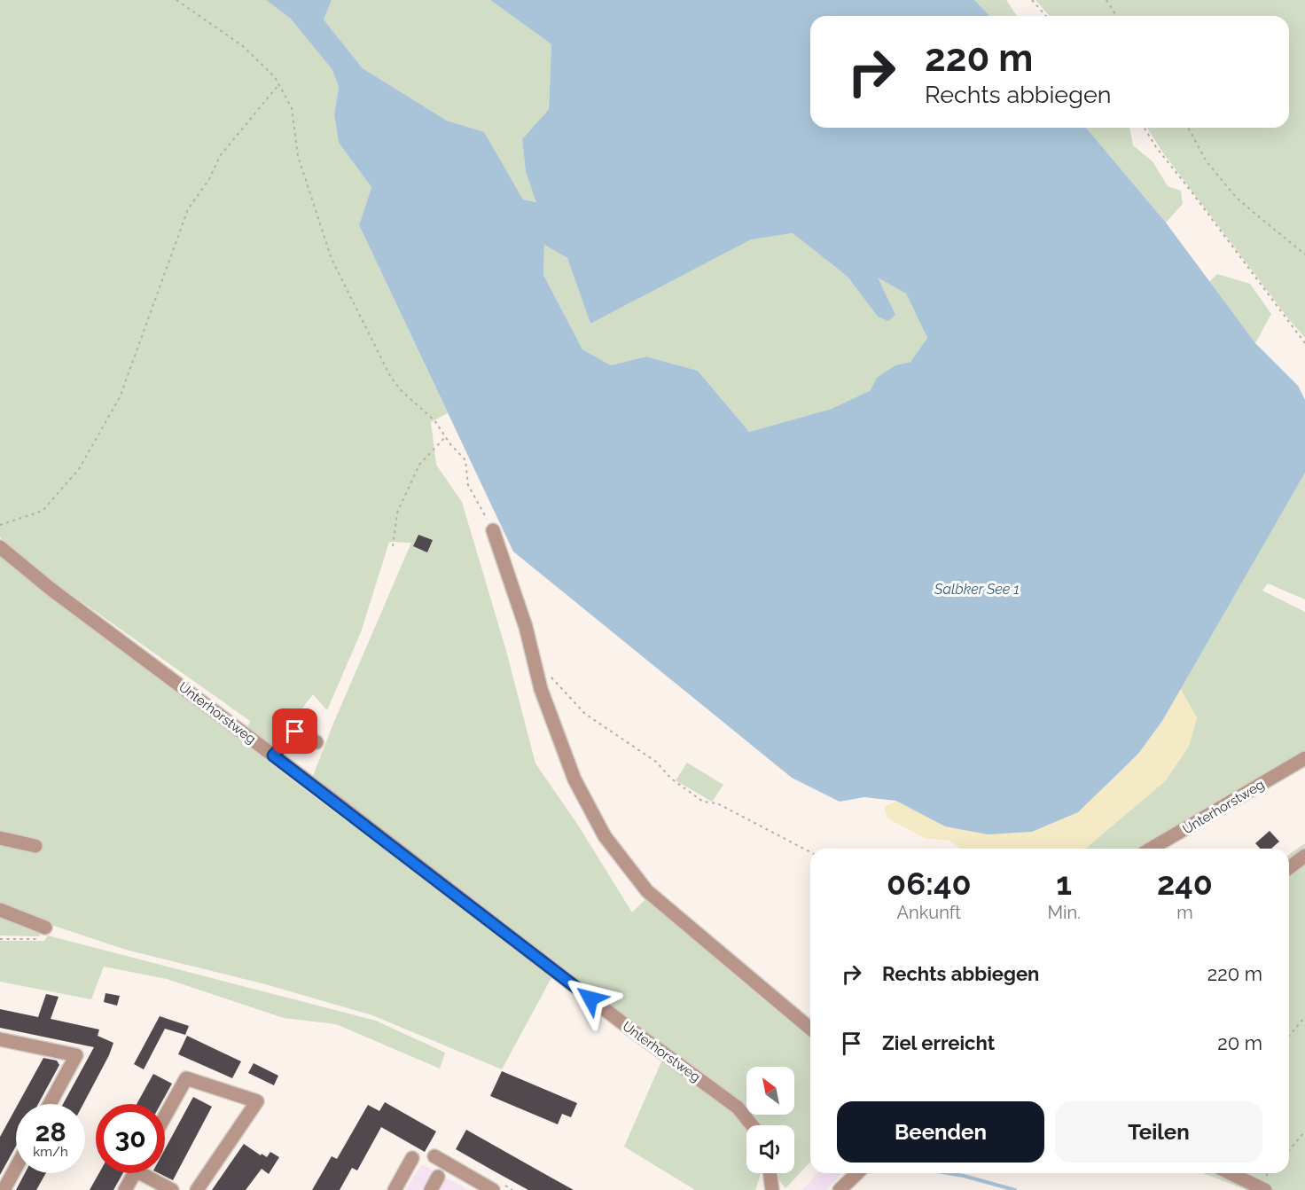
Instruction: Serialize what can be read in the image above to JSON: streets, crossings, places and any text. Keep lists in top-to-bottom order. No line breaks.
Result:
{"streets":{"street":["Unterhorstweg"]},"water":["Salbker See 1"],"north":"top left","page":{"turn":["220 m","Rechts abbiegen"],"eta":["06:40","Ankunft","1","Min.","240","m"],"list":[{"name":"Rechts abbiegen","value":"220 m"},{"name":"Ziel erreicht","value":"20 m"}],"buttons":["Beenden","Teilen"],"speed":"28 km/h","limit":"30"}}
